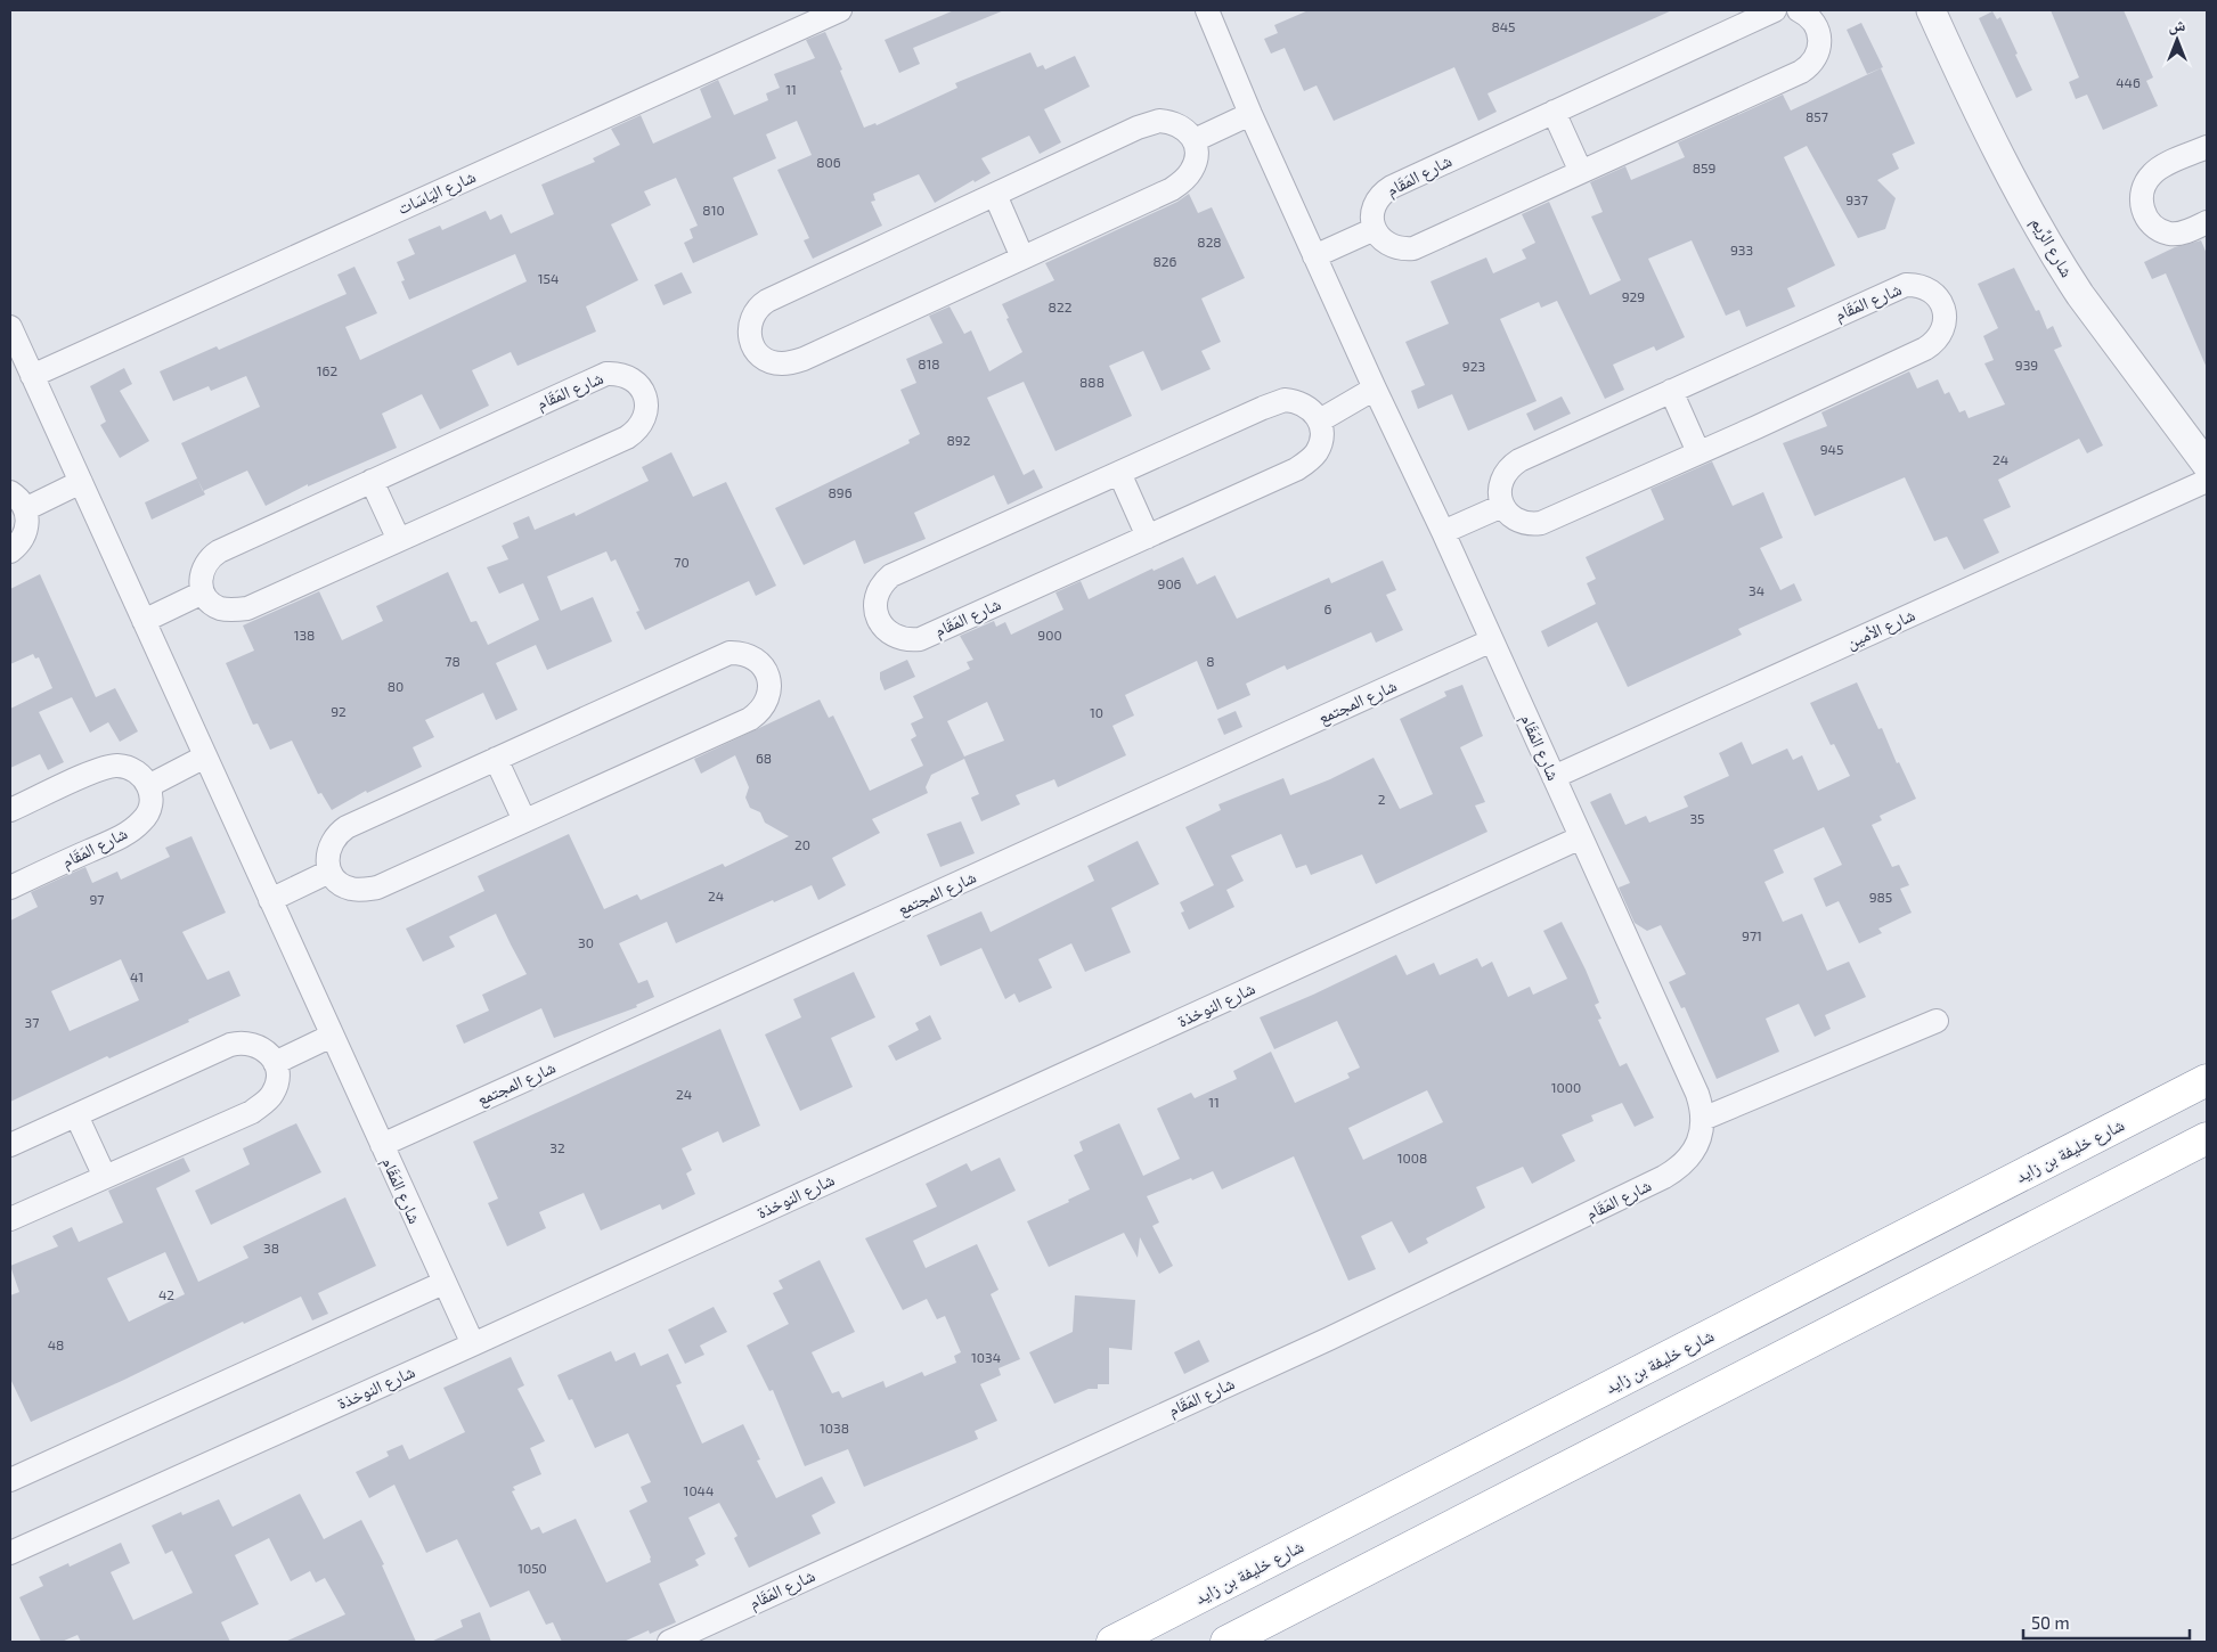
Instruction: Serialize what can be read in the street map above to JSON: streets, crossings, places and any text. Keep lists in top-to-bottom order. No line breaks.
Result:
{"streets":{"highway":["شارع خليفة بن زايد"],"street":["شارع المَقَام","شارع اليَاسَات","شارع الرِّيم","شارع الأمين","شارع المجتمع","شارع النوخذة"]},"crossings":[["شارع المَقَام","شارع اليَاسَات"],["شارع المَقَام","شارع الأمين"],["شارع المَقَام","شارع المجتمع"],["شارع المَقَام","شارع النوخذة"]],"house_numbers":["845","446","11","857","806","859","937","810","828","933","826","154","929","822","818","939","923","162","888","892","945","24","896","70","906","34","6","138","900","78","8","80","92","10","68","2","35","20","24","985","97","971","30","41","37","1000","24","11","32","1008","38","42","48","1034","1038","1044","1050"],"scale_bar":"50 m","north":"top"}
